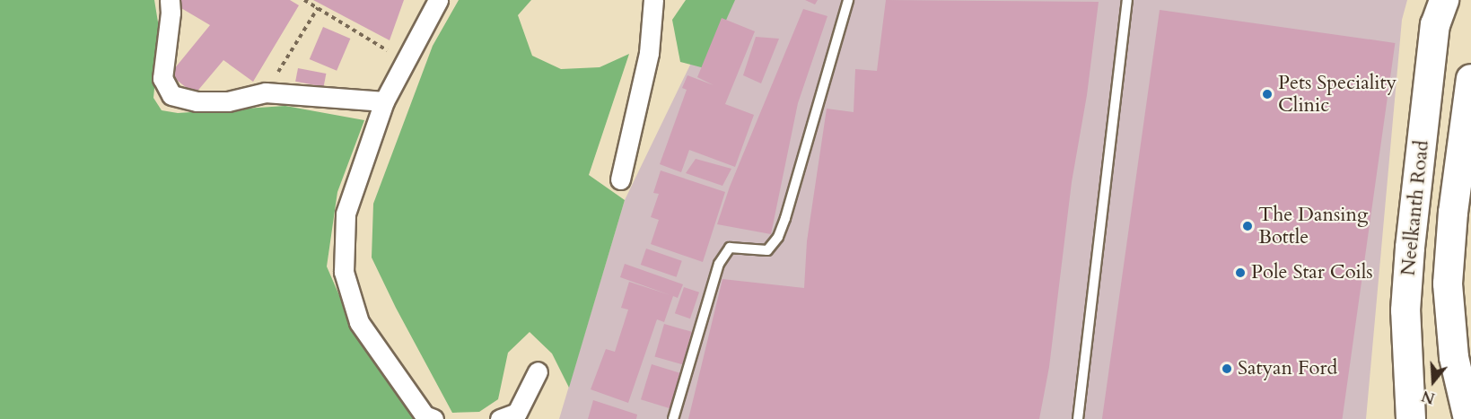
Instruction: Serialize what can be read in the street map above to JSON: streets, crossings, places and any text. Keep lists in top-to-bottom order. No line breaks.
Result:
{"streets":{"street":["Neelkanth Road"]},"places":["Pets Speciality Clinic","The Dansing Bottle","Pole Star Coils","Satyan Ford"],"north":"bottom"}
